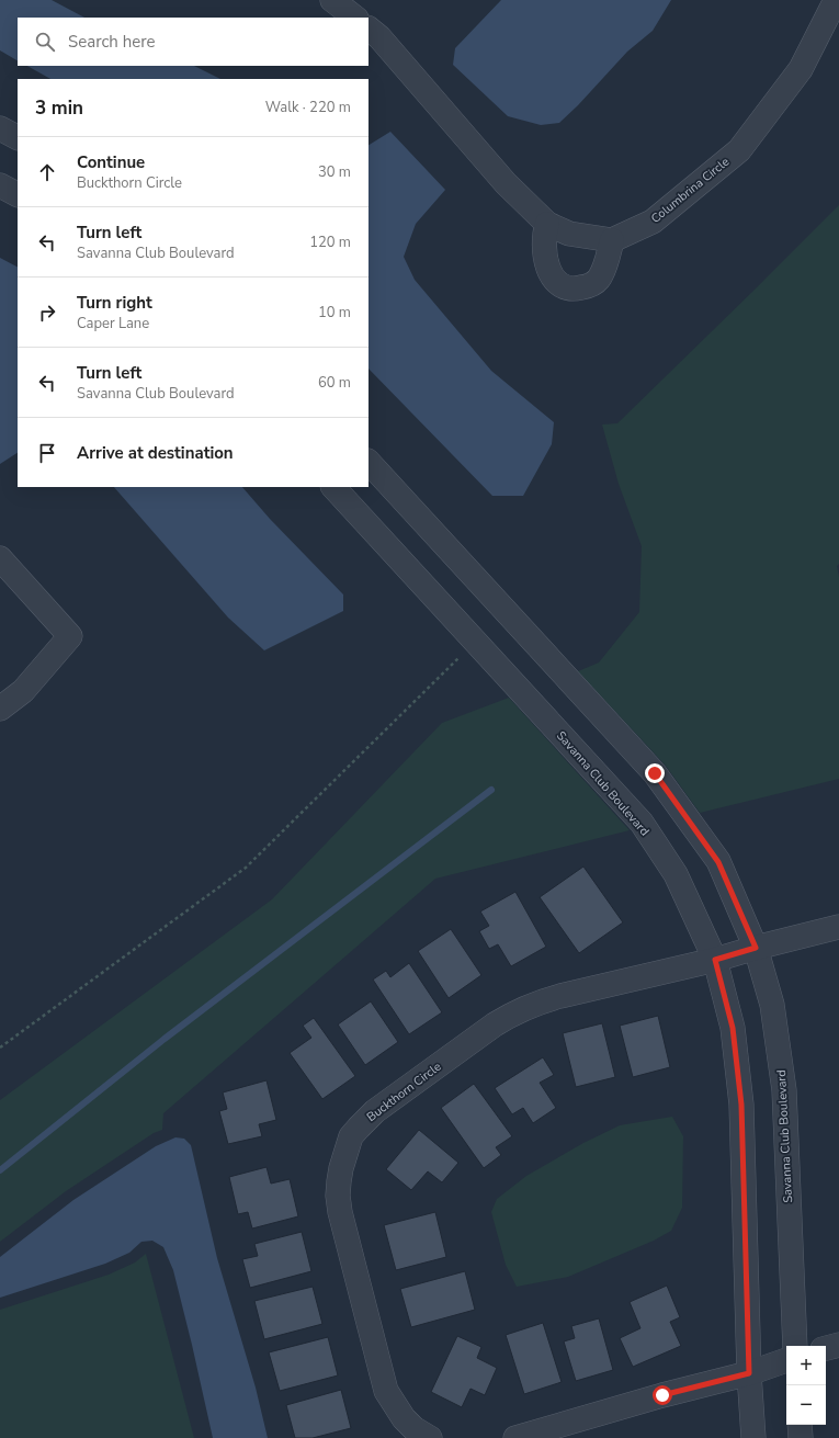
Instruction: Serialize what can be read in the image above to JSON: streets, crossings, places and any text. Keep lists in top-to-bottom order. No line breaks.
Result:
{"streets":{"street":["Columbrina Circle","Savanna Club Boulevard","Buckthorn Circle"]},"crossings":[["Savanna Club Boulevard","Buckthorn Circle"]],"page":{"search":"Search here","heading":["3 min","Walk · 220 m"],"list":[["Continue","Buckthorn Circle","30 m"],["Turn left","Savanna Club Boulevard","120 m"],["Turn right","Caper Lane","10 m"],["Turn left","Savanna Club Boulevard","60 m"],"Arrive at destination"],"map_buttons":["+","−"]}}
